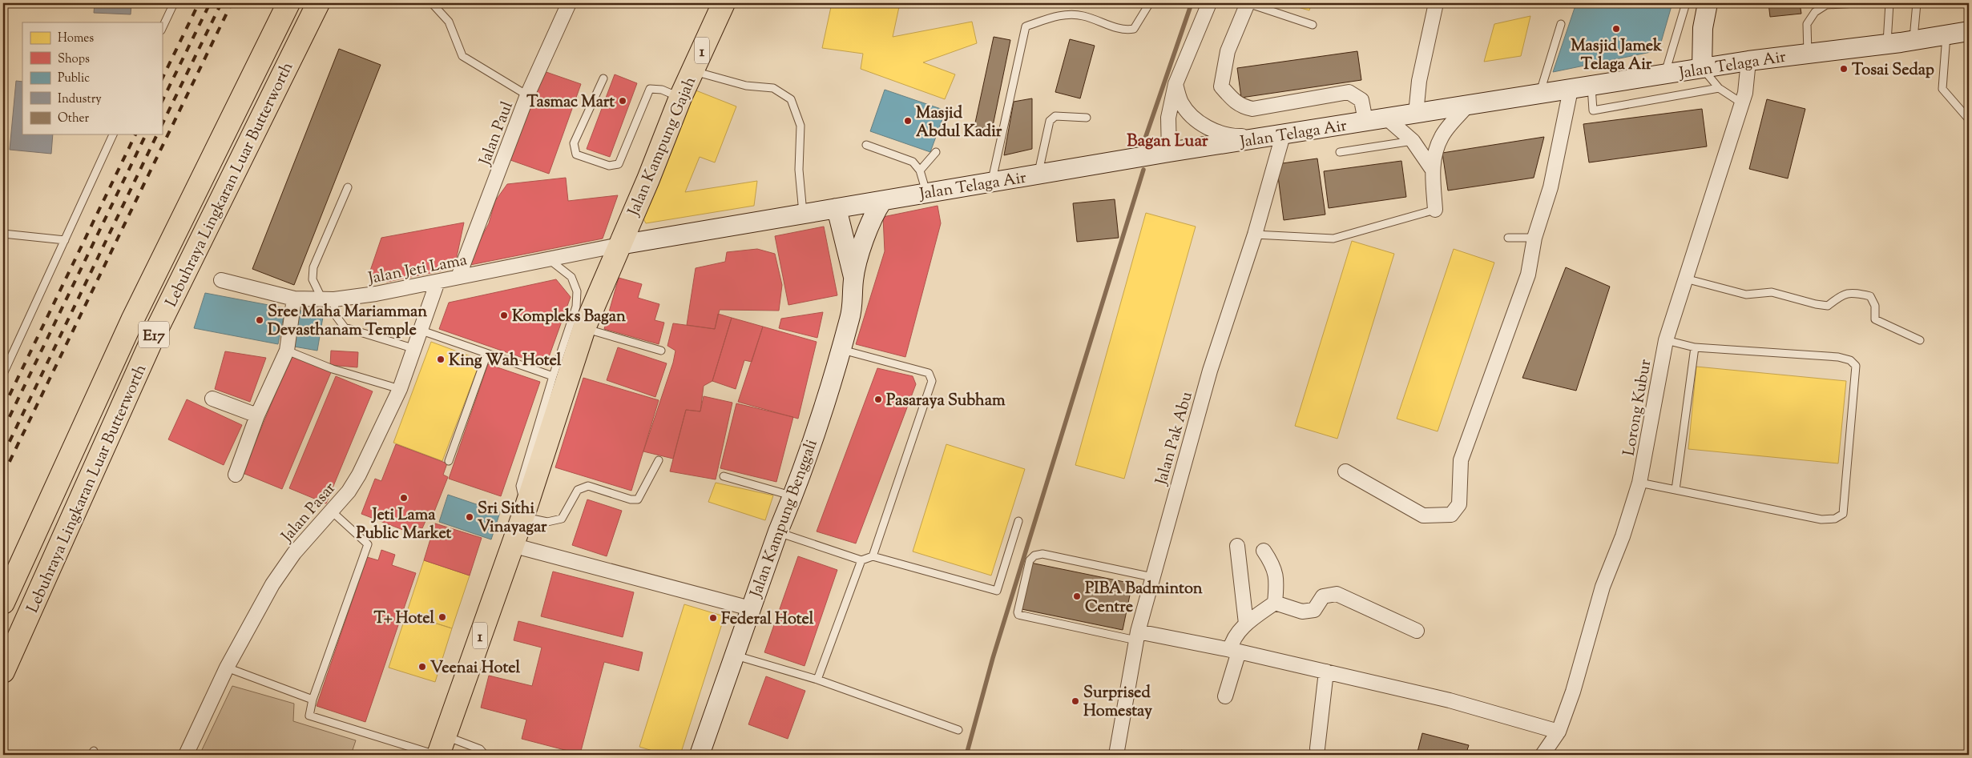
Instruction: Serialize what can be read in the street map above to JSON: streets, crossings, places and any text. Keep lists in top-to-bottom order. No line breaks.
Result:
{"streets":{"main road":["1","Jalan Kampung Gajah","Lebuhraya Lingkaran Luar Butterworth","E17"],"street":["Jalan Telaga Air","Jalan Paul","Jalan Jeti Lama","Lorong Kubur","Jalan Pak Abu","Jalan Pasar","Jalan Kampung Benggali"]},"crossings":[["1","Jalan Telaga Air"],["1","Jalan Kampung Gajah"],["1","Jalan Jeti Lama"],["Jalan Telaga Air","Jalan Kampung Gajah"],["Jalan Telaga Air","Jalan Jeti Lama"],["Jalan Telaga Air","Lorong Kubur"],["Jalan Telaga Air","Jalan Pak Abu"],["Jalan Paul","Jalan Jeti Lama"],["Jalan Kampung Gajah","Jalan Jeti Lama"],["Jalan Jeti Lama","Jalan Pasar"]],"districts":["Bagan Luar"],"places":["Masjid Jamek Telaga Air","Tosai Sedap","Tasmac Mart","Masjid Abdul Kadir","Kompleks Bagan","Sree Maha Mariamman Devasthanam Temple","King Wah Hotel","Pasaraya Subham","Jeti Lama Public Market","Sri Sithi Vinayagar","PIBA Badminton Centre","T+ Hotel","Federal Hotel","Veenai Hotel","Surprised Homestay"],"legend":["Homes","Shops","Public","Industry","Other"]}
